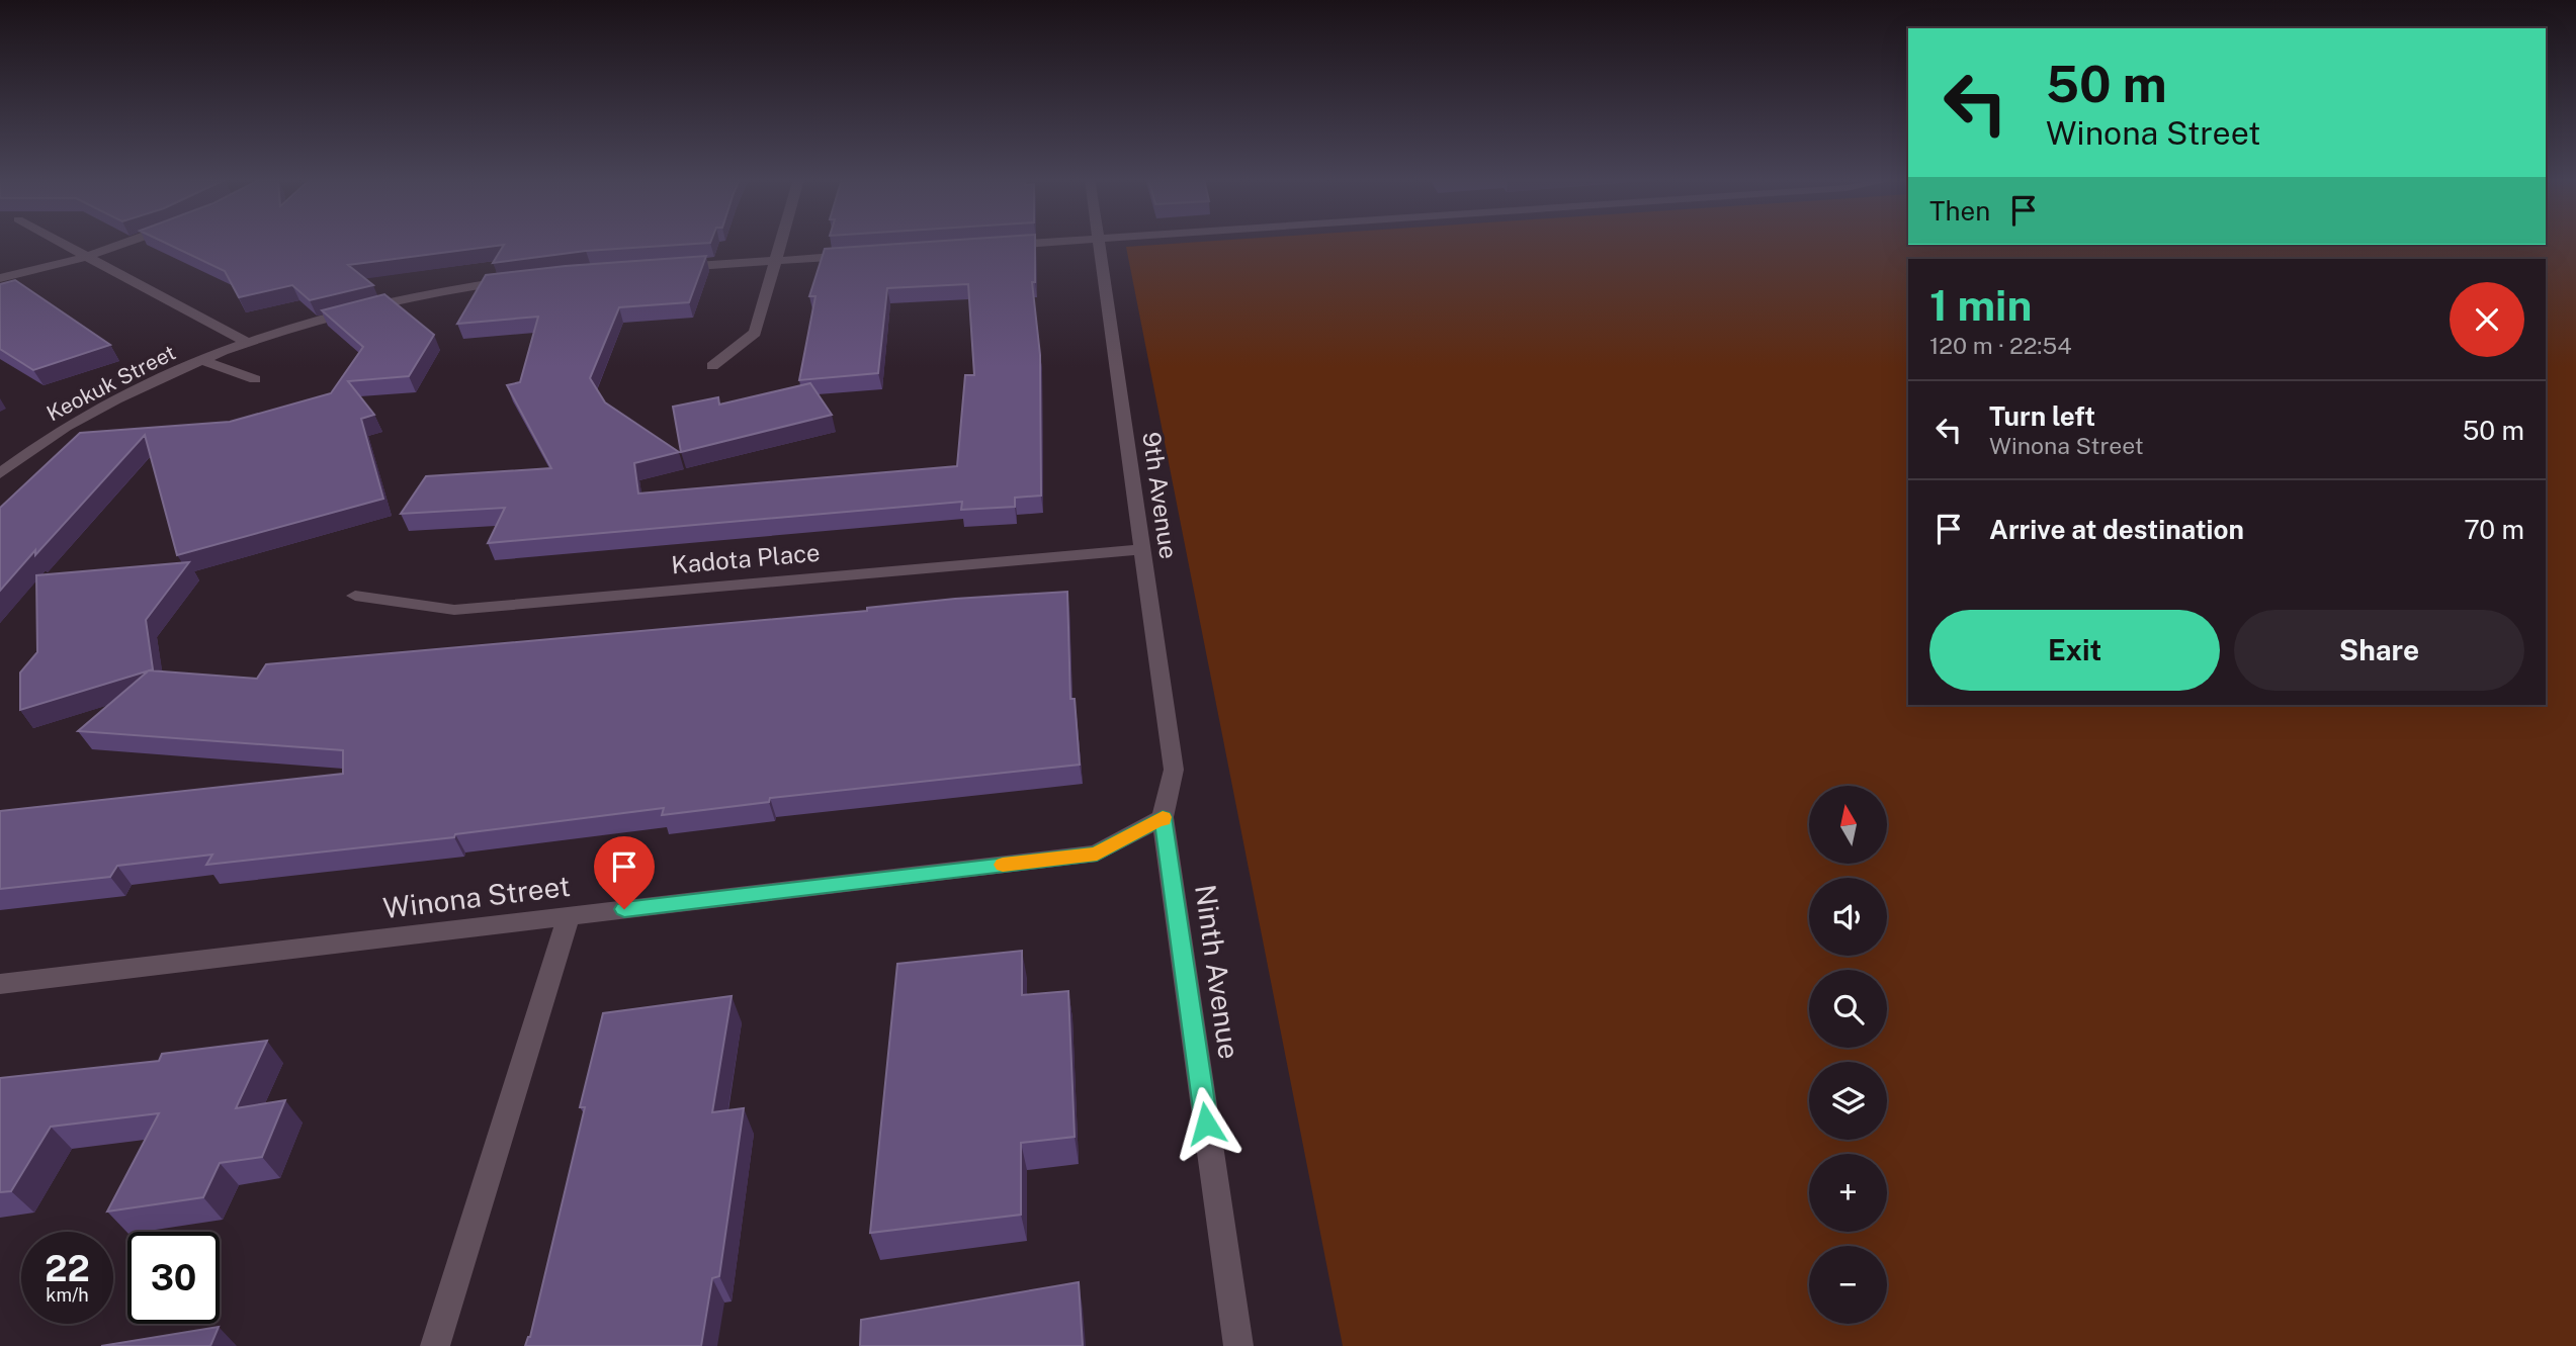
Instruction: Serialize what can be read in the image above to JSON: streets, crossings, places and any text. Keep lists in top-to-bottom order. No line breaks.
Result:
{"streets":{"street":["Keokuk Street","9th Avenue","Kadota Place","Winona Street","Ninth Avenue"]},"crossings":[["9th Avenue","Kadota Place"],["9th Avenue","Winona Street"],["9th Avenue","Ninth Avenue"],["Winona Street","Ninth Avenue"]],"north":"top","page":{"turn":["50 m","Winona Street"],"then":"Then","heading":["1 min","120 m · 22:54"],"list":[{"name":"Turn left","note":"Winona Street","value":"50 m"},{"name":"Arrive at destination","value":"70 m"}],"buttons":["Exit","Share"],"map_buttons":["+","−"],"speed":"22 km/h","limit":"30"}}
